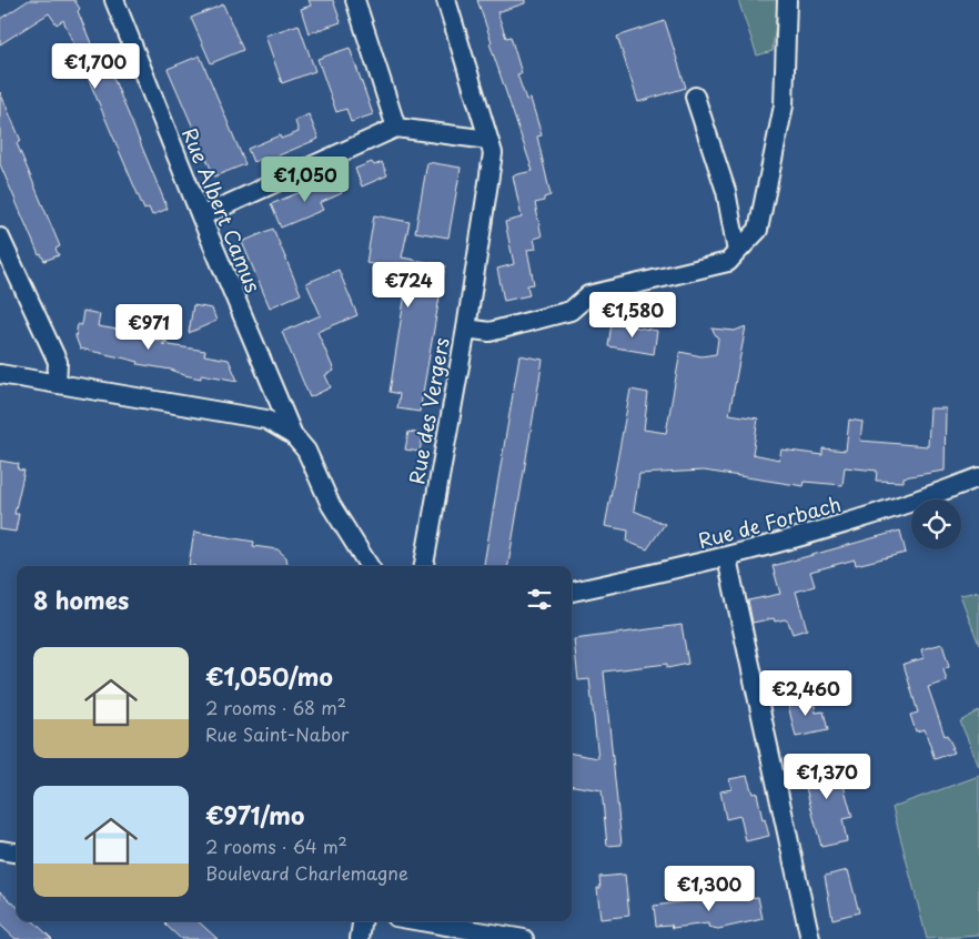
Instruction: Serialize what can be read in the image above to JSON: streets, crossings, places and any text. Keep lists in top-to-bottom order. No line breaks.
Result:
{"streets":{"street":["Rue Albert Camus","Rue des Vergers","Rue de Forbach"]},"page":{"price":["€1,700","€1,050","€724","€1,580","€971","€2,460","€1,370","€1,300"],"heading":"8 homes","list":[{"name":"€1,050/mo","note":"2 rooms · 68 m² · Rue Saint-Nabor"},{"name":"€971/mo","note":"2 rooms · 64 m² · Boulevard Charlemagne"}]}}
